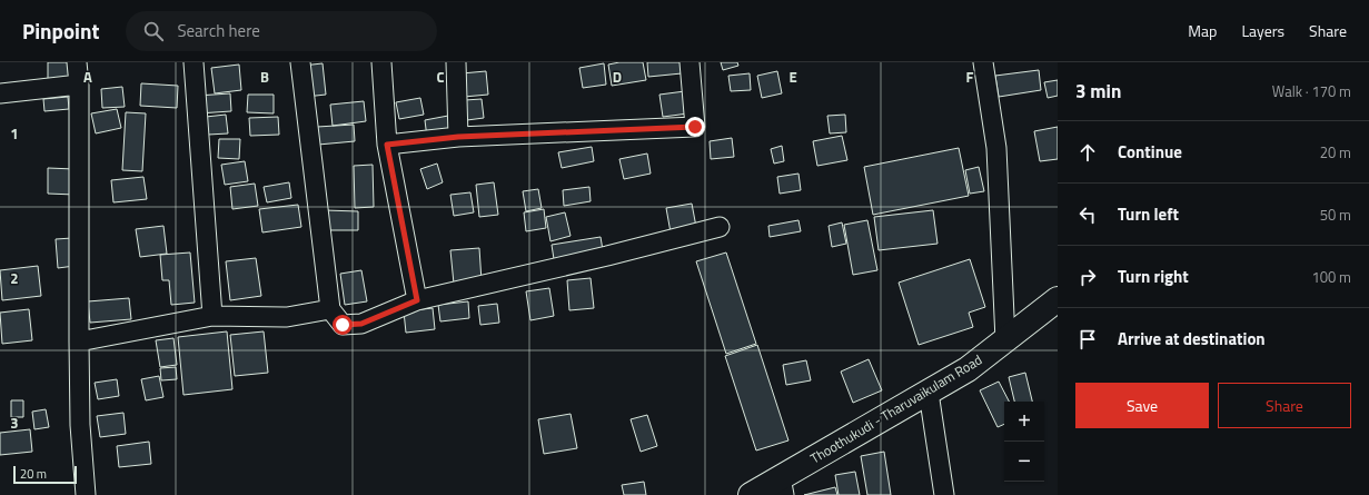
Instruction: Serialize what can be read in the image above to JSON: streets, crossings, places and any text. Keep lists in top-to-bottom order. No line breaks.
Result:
{"streets":{"main road":["Thoothukudi - Tharuvaikulam Road"]},"scale_bar":"20 m","page":{"header":"Pinpoint","search":"Search here","nav":["Map","Layers","Share"],"heading":["3 min","Walk · 170 m"],"list":[["Continue","20 m"],["Turn left","50 m"],["Turn right","100 m"],"Arrive at destination"],"buttons":["Save","Share"],"map_buttons":["+","−"],"scale":"20 m"},"grid":{"columns":["A","B","C","D","E","F"],"rows":["1","2","3"]}}
